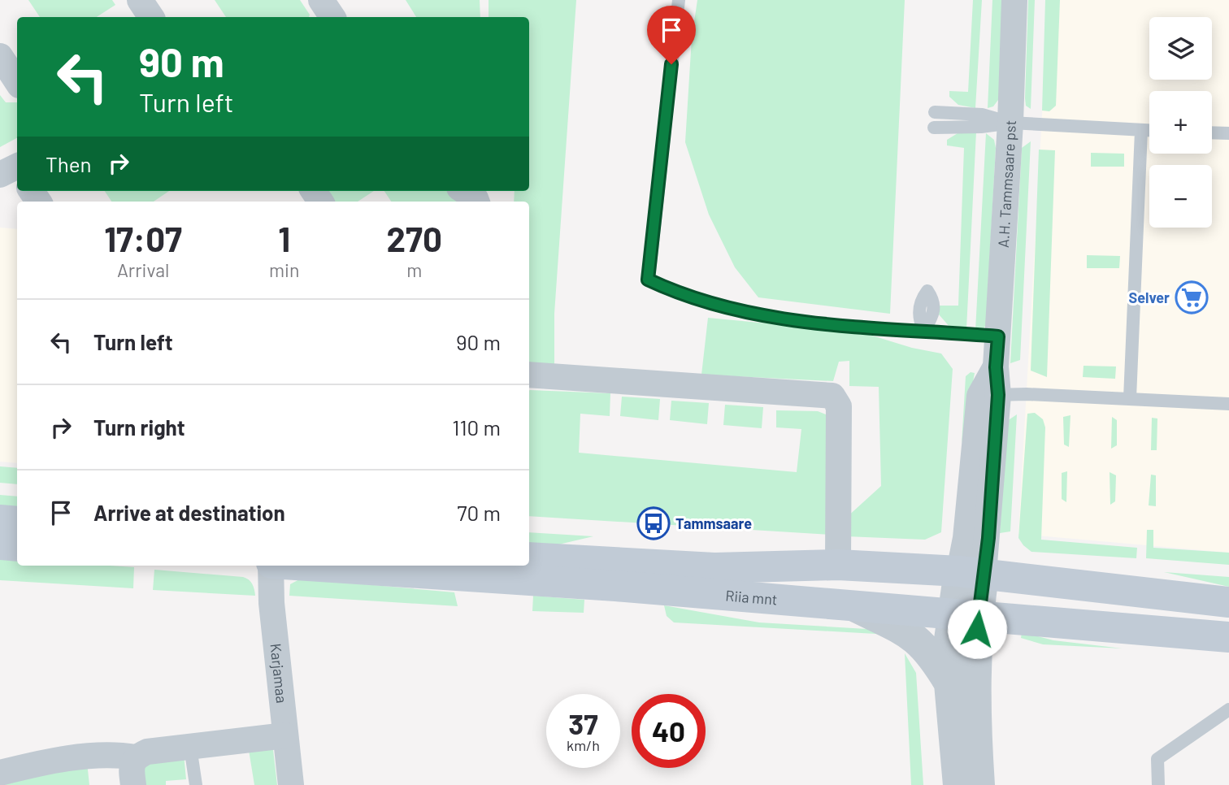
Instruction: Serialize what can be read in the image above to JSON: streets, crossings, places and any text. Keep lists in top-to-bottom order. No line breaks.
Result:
{"streets":{"main road":["Riia mnt"],"street":["A.H. Tammsaare pst","Karjamaa"]},"crossings":[["A.H. Tammsaare pst","Riia mnt"]],"places":{"supermarket":["Selver"],"bus stop":["Tammsaare"]},"page":{"map_buttons":["+","−"],"turn":["90 m","Turn left"],"then":"Then","eta":["17:07","Arrival","1","min","270","m"],"list":[{"name":"Turn left","value":"90 m"},{"name":"Turn right","value":"110 m"},{"name":"Arrive at destination","value":"70 m"}],"speed":"37 km/h","limit":"40"}}
